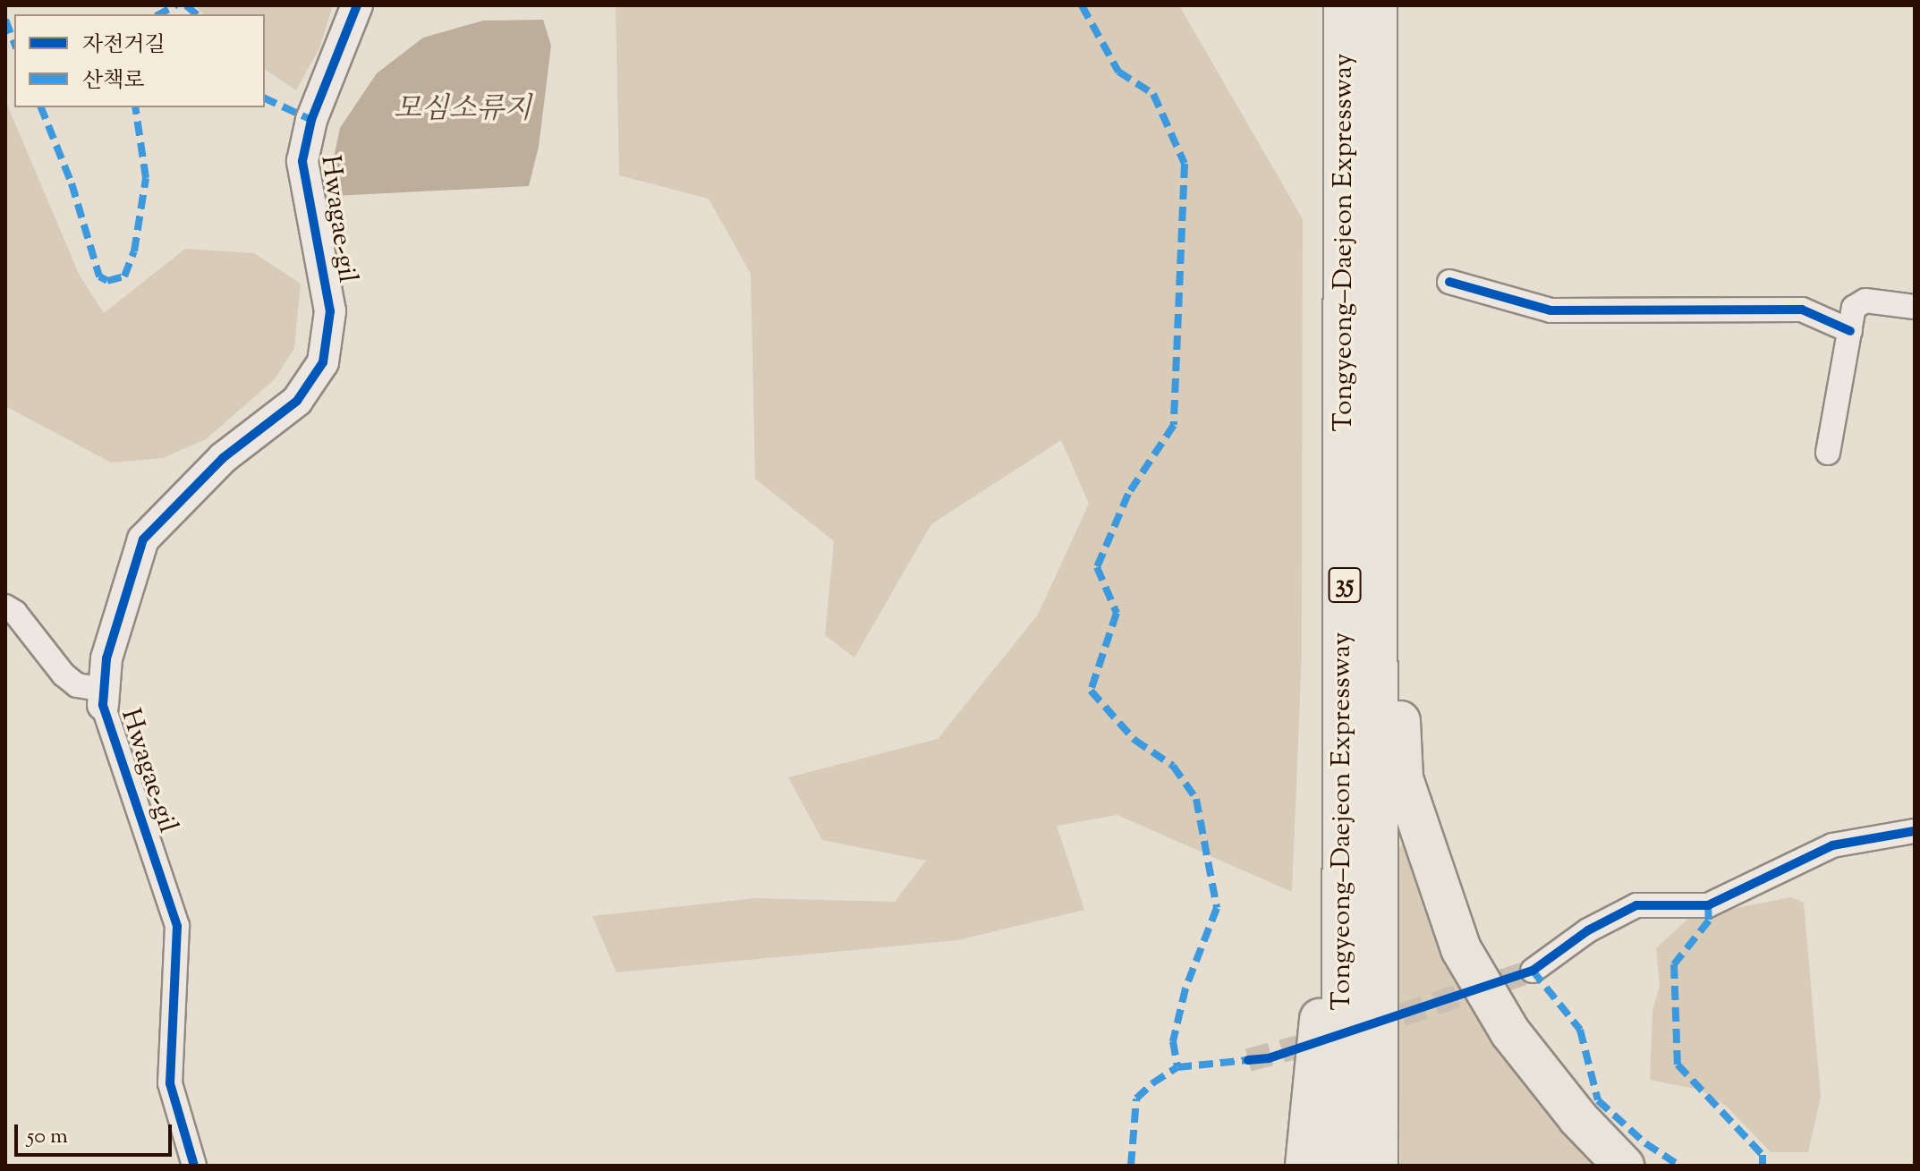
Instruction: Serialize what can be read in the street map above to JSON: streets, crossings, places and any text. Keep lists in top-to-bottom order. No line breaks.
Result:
{"streets":{"highway":["Tongyeong–Daejeon Expressway","35"],"street":["Hwagae-gil"]},"water":["모심소류지"],"legend":["자전거길","산책로"],"scale_bar":"50 m"}
